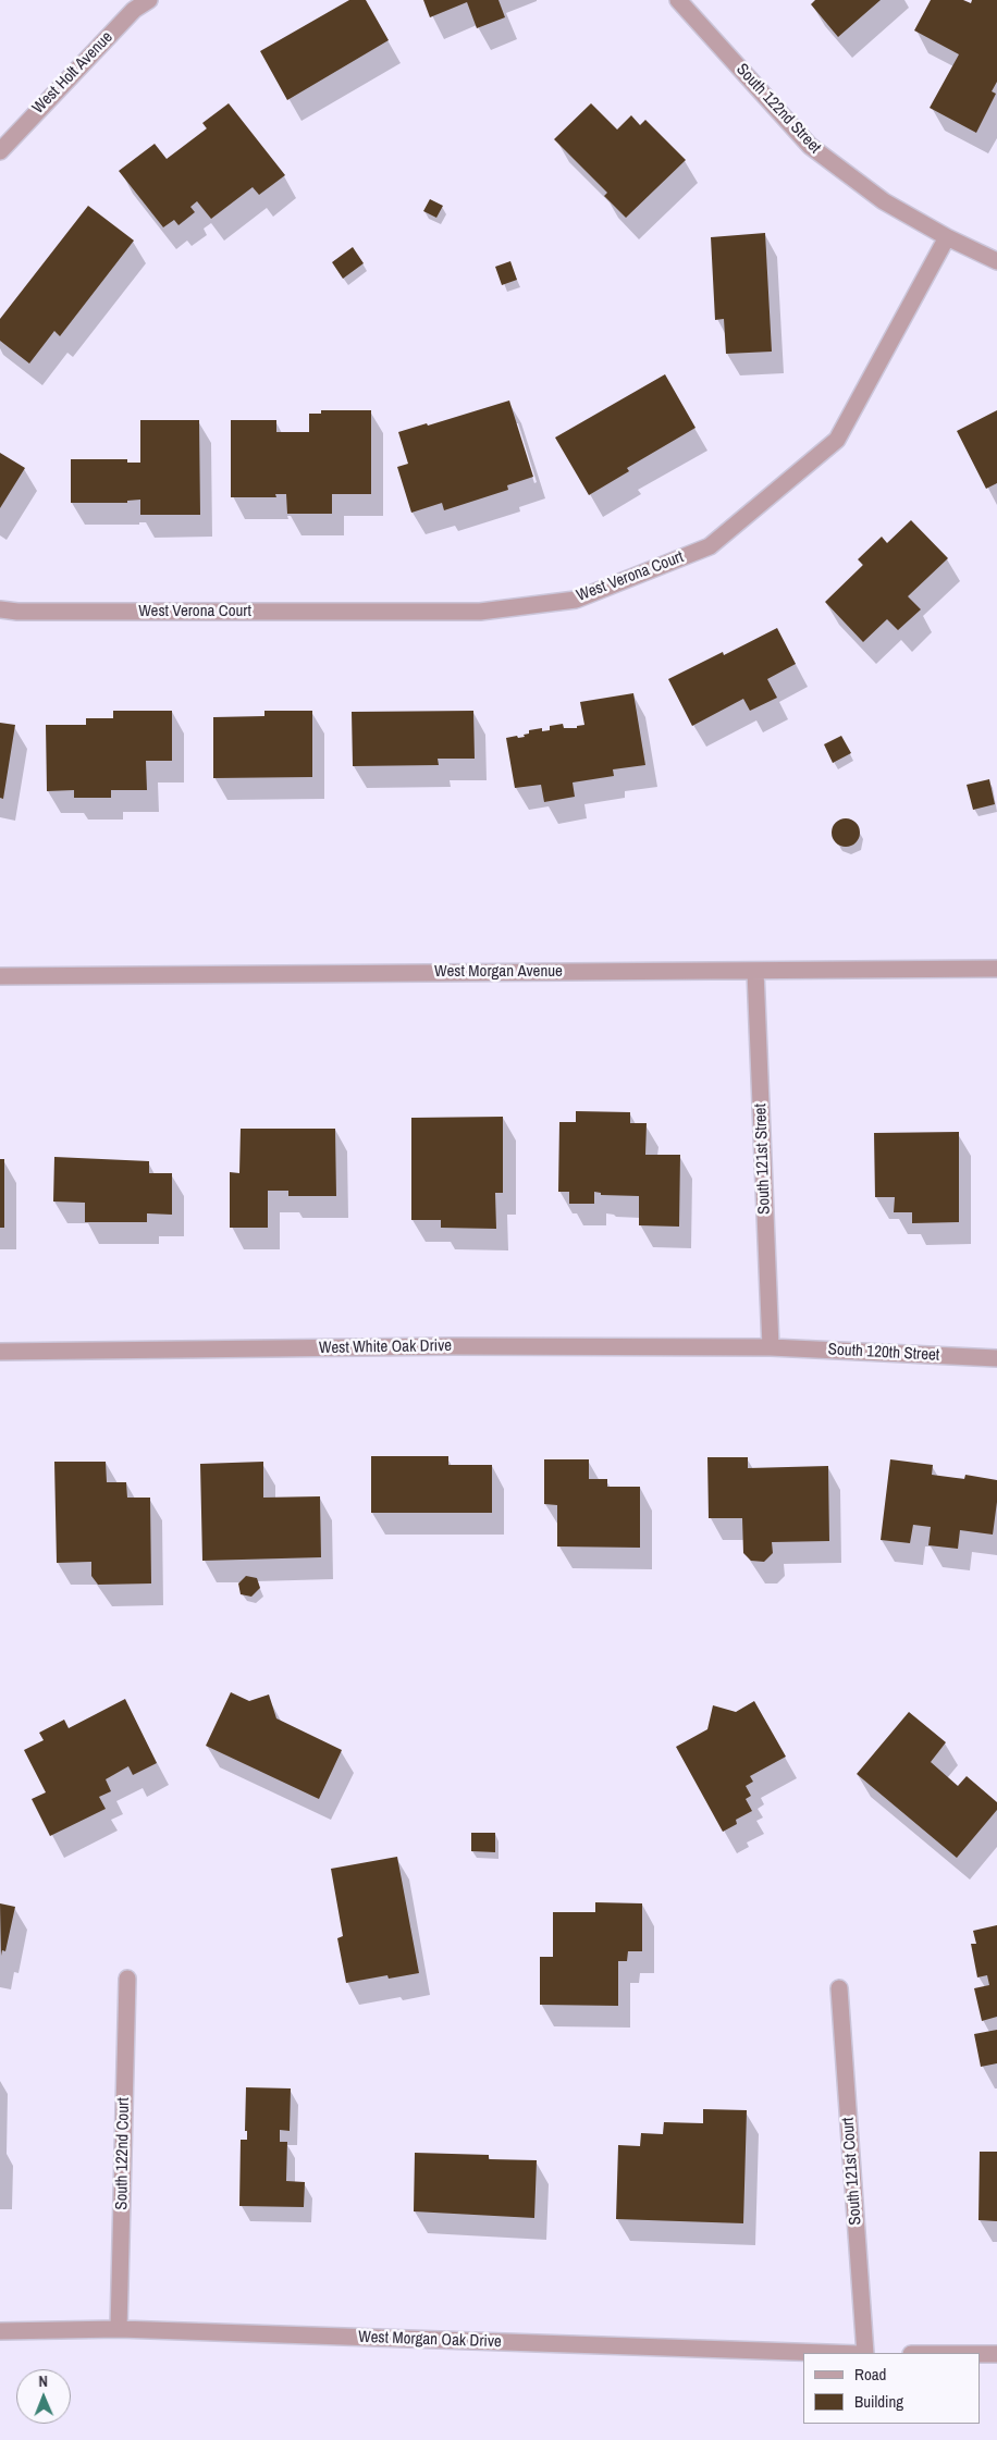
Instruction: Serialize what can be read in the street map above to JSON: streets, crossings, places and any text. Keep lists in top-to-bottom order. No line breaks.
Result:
{"streets":{"street":["West Holt Avenue","South 122nd Street","West Verona Court","West Morgan Avenue","South 121st Street","West White Oak Drive","South 120th Street","South 122nd Court","South 121st Court","West Morgan Oak Drive"]},"crossings":[["South 122nd Street","West Verona Court"],["West Morgan Avenue","South 121st Street"],["South 121st Street","West White Oak Drive"],["South 121st Street","South 120th Street"],["West White Oak Drive","South 120th Street"],["South 122nd Court","West Morgan Oak Drive"]],"legend":["Road","Building"],"north":"top"}
